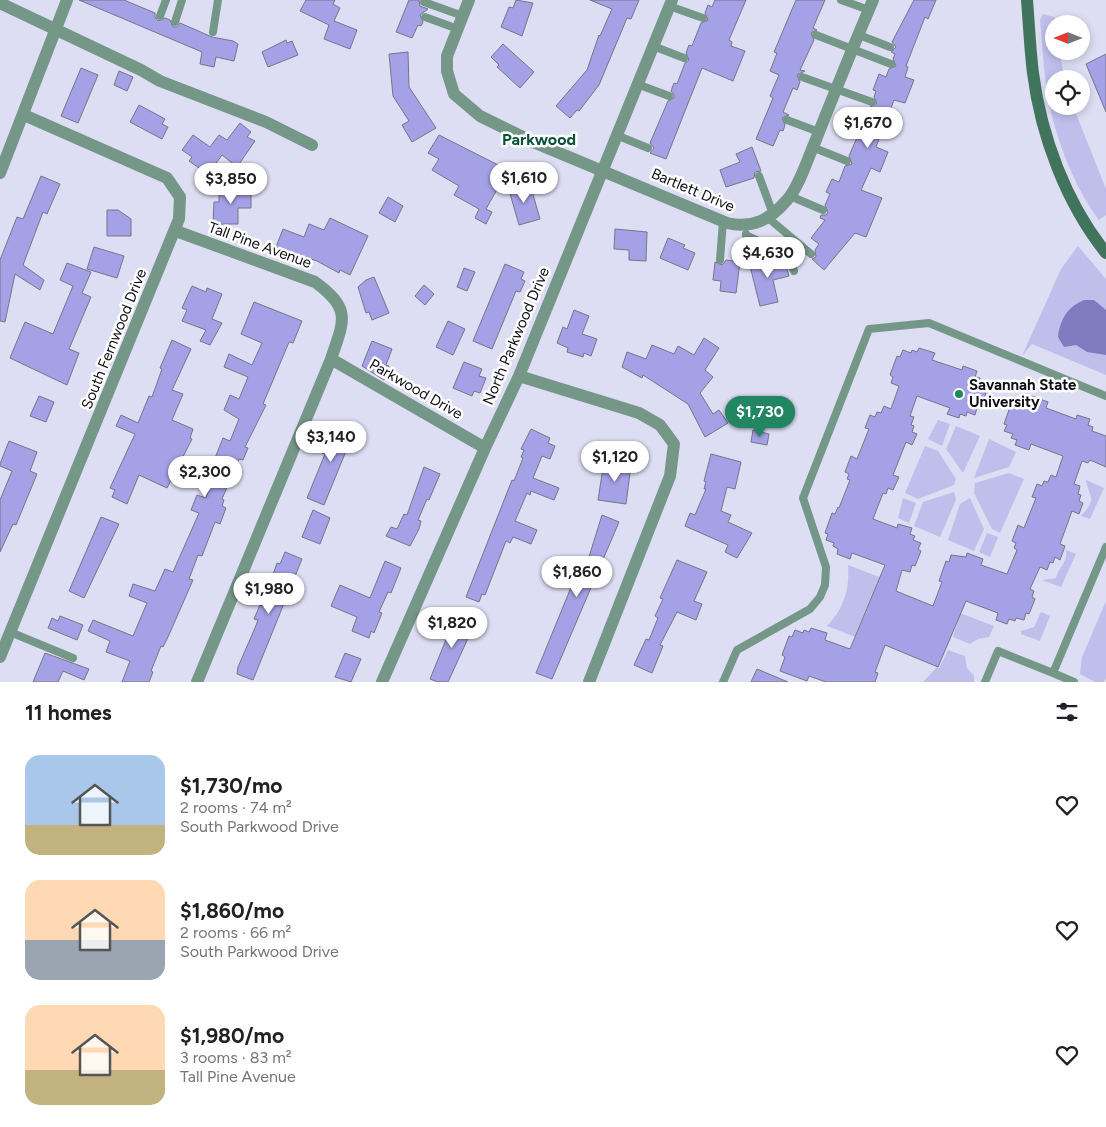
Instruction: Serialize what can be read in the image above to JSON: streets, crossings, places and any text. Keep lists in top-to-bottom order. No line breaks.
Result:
{"streets":{"street":["Bartlett Drive","Tall Pine Avenue","North Parkwood Drive","South Fernwood Drive","Parkwood Drive"]},"crossings":[["Bartlett Drive","North Parkwood Drive"],["Tall Pine Avenue","South Fernwood Drive"],["Tall Pine Avenue","Parkwood Drive"],["North Parkwood Drive","Parkwood Drive"]],"districts":["Parkwood"],"places":["Savannah State University"],"north":"left","page":{"price":["$1,670","$1,610","$3,850","$4,630","$1,730","$3,140","$1,120","$2,300","$1,860","$1,980","$1,820"],"heading":"11 homes","list":[{"name":"$1,730/mo","note":"2 rooms · 74 m² · South Parkwood Drive"},{"name":"$1,860/mo","note":"2 rooms · 66 m² · South Parkwood Drive"},{"name":"$1,980/mo","note":"3 rooms · 83 m² · Tall Pine Avenue"}]}}
